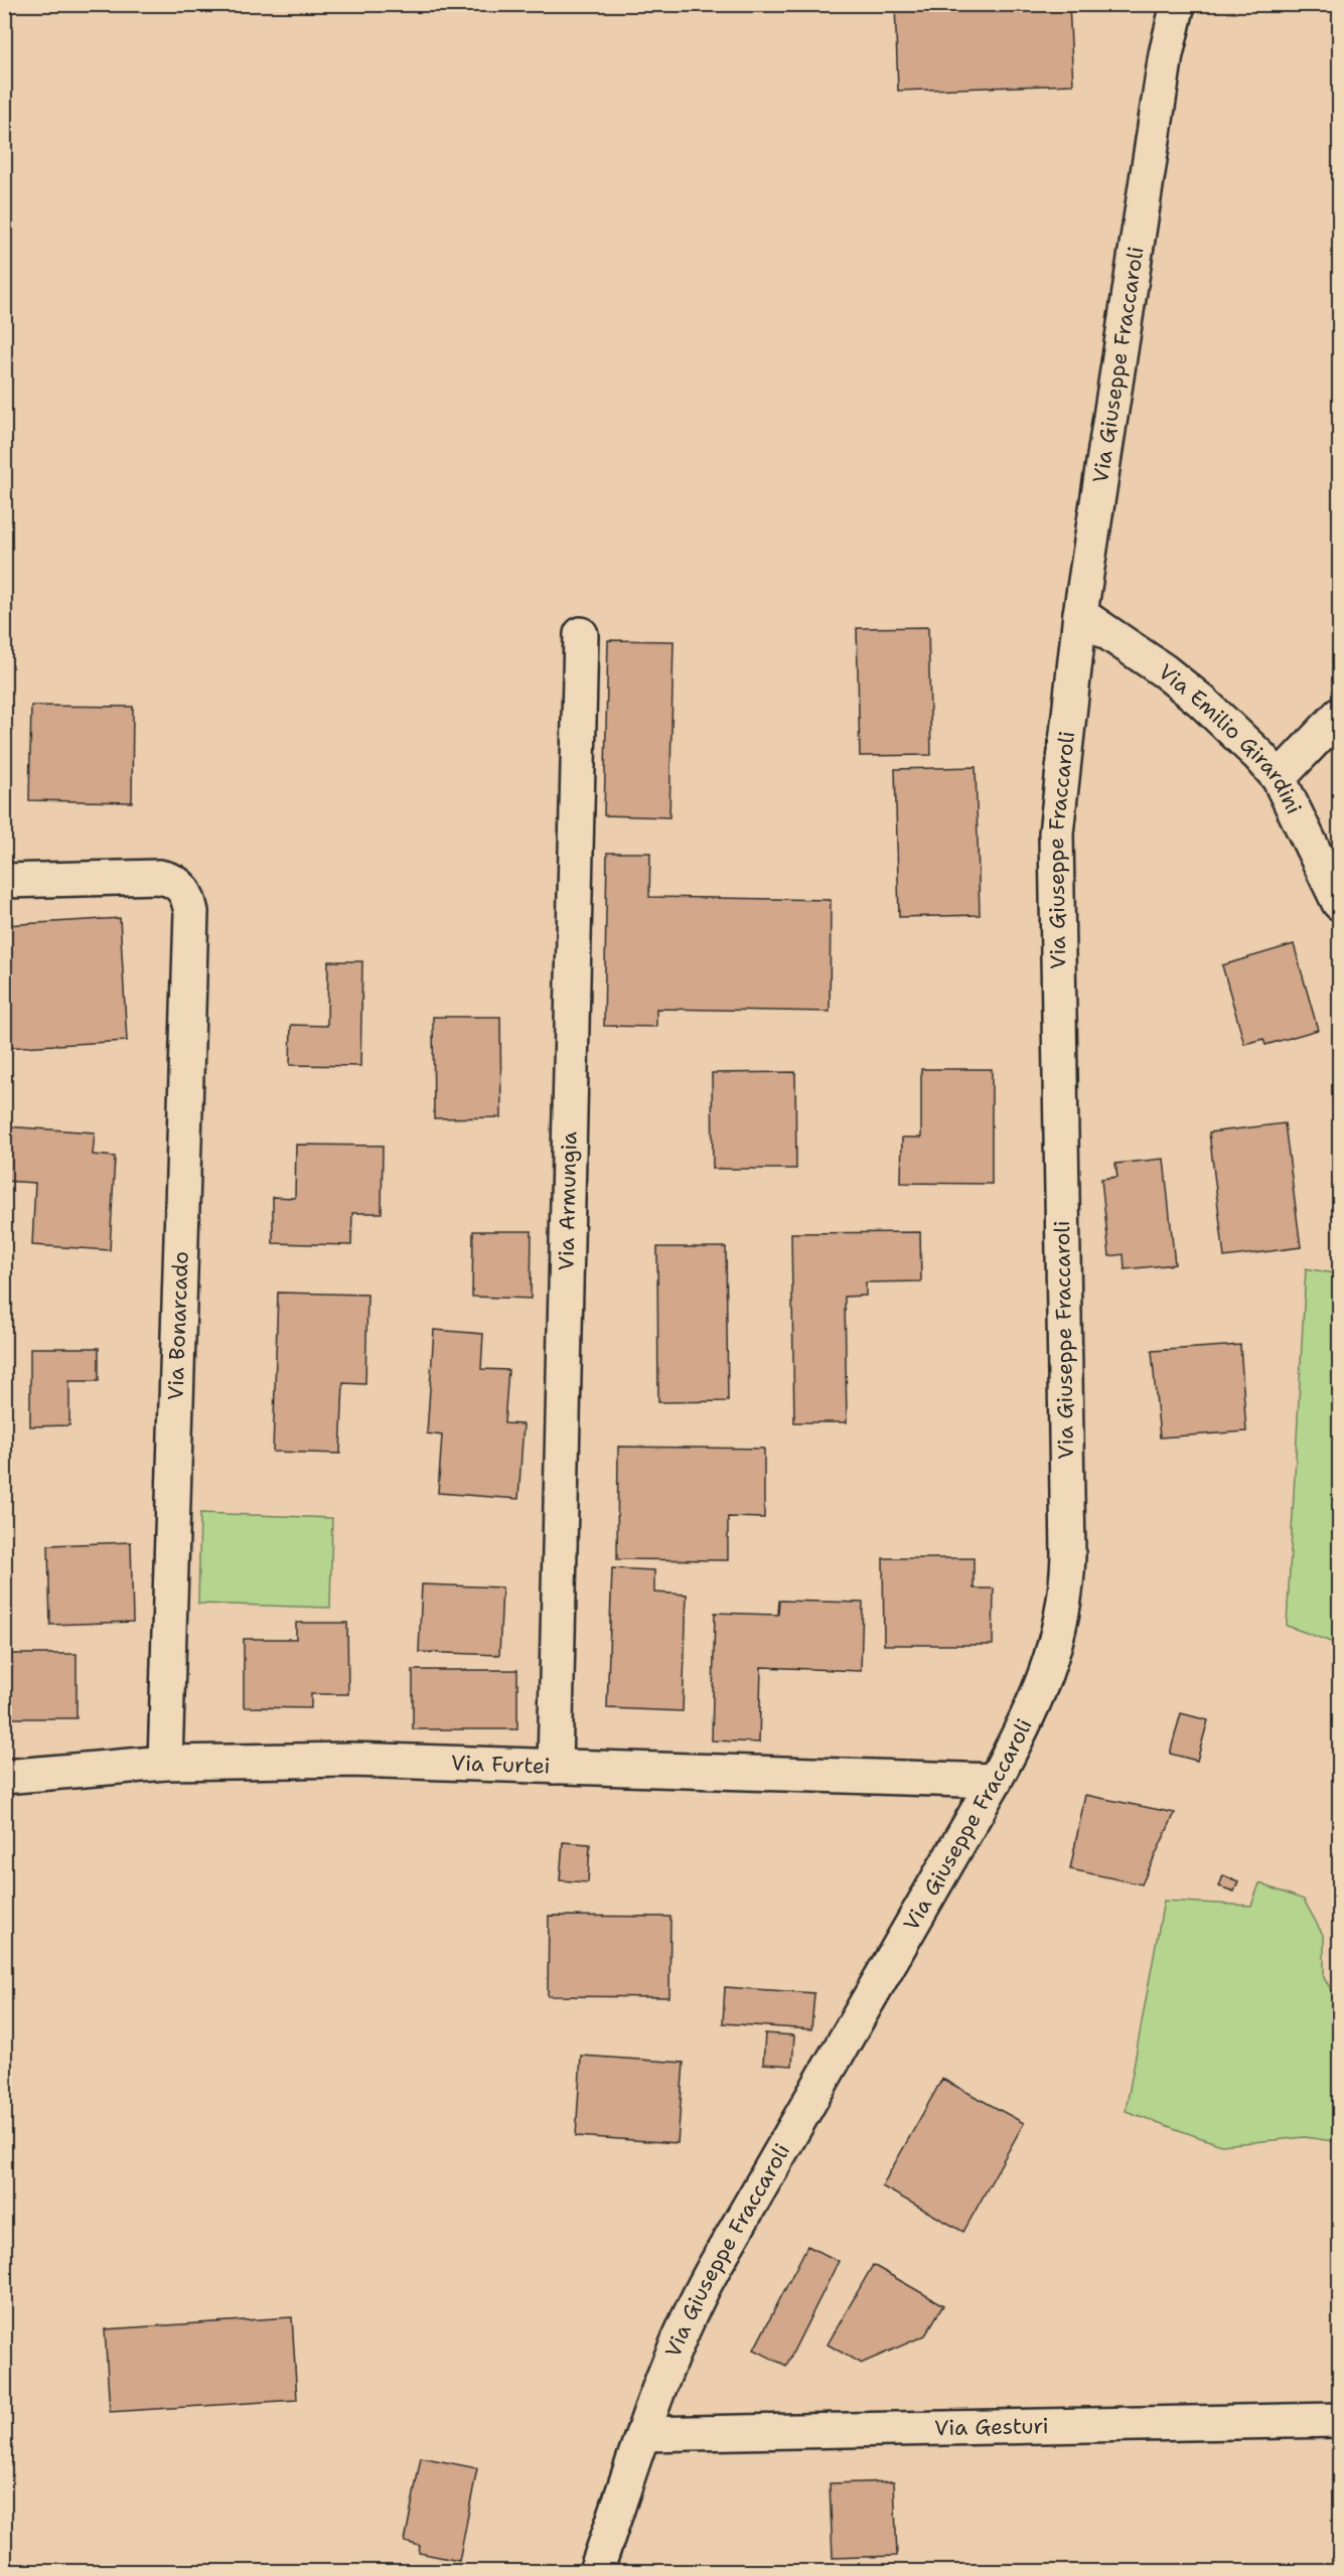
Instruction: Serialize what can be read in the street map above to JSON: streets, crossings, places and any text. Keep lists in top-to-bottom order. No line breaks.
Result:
{"streets":{"street":["Via Giuseppe Fraccaroli","Via Emilio Girardini","Via Armungia","Via Bonarcado","Via Furtei","Via Gesturi"]},"crossings":[["Via Giuseppe Fraccaroli","Via Emilio Girardini"],["Via Giuseppe Fraccaroli","Via Furtei"],["Via Giuseppe Fraccaroli","Via Gesturi"],["Via Armungia","Via Furtei"],["Via Bonarcado","Via Furtei"]]}
